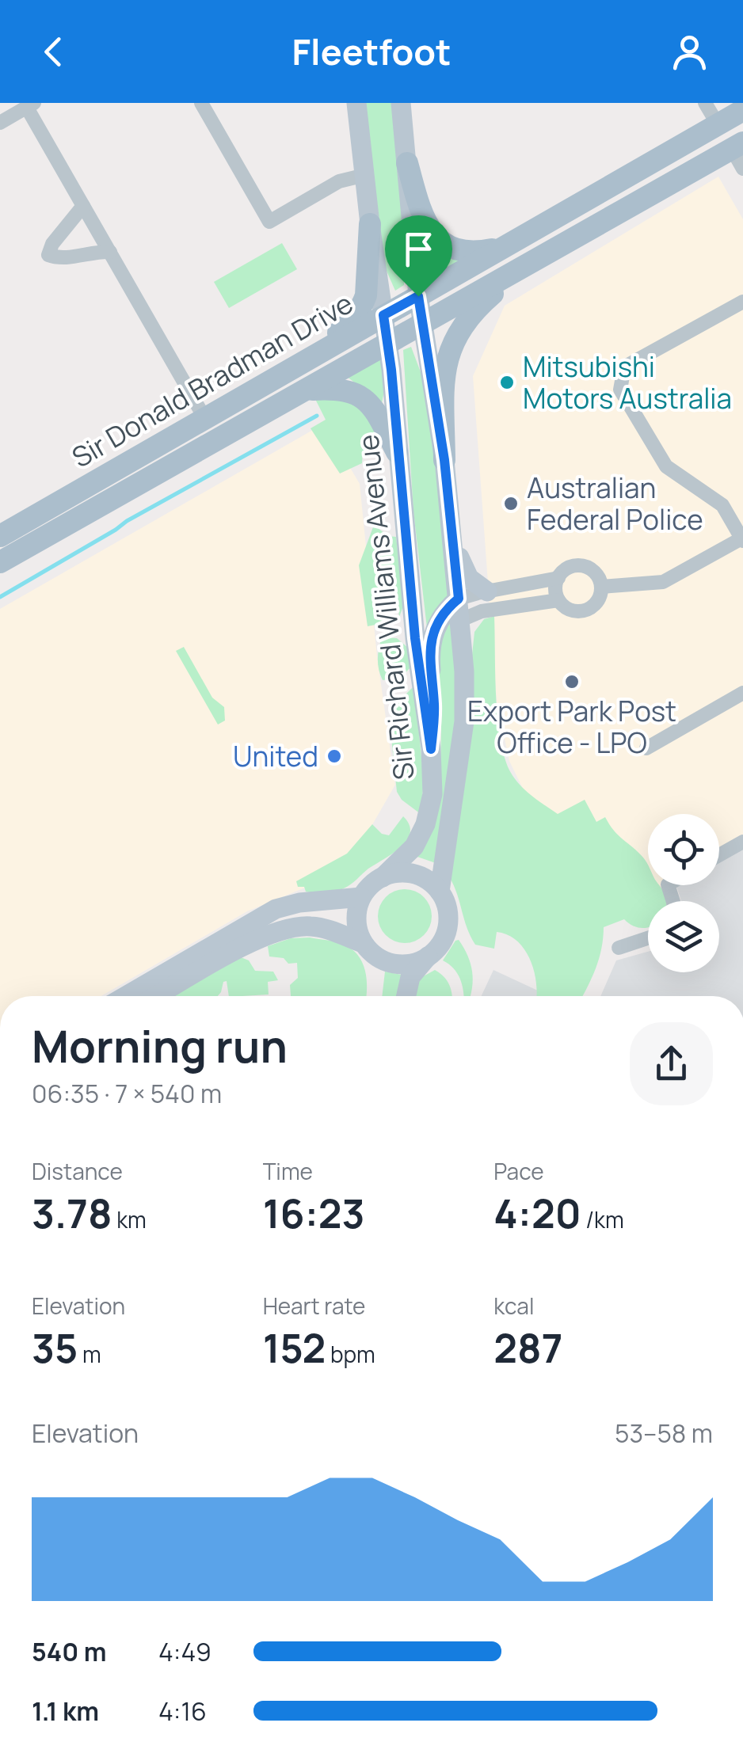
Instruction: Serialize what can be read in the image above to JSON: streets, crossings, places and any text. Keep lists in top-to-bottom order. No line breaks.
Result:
{"streets":{"main road":["Sir Donald Bradman Drive","Sir Richard Williams Avenue"]},"crossings":[["Sir Donald Bradman Drive","Sir Richard Williams Avenue"]],"places":["Mitsubishi Motors Australia","Australian Federal Police","Export Park Post Office - LPO","United"],"page":{"header":"Fleetfoot","heading":["Morning run","06:35 · 7 × 540 m"],"stats":[["Distance","3.78 km"],["Time","16:23"],["Pace","4:20 /km"],["Elevation","35 m"],["Heart rate","152 bpm"],["kcal","287"]],"chart":["Elevation","53–58 m"],"list":[{"name":"540 m","note":"4:49"},{"name":"1.1 km","note":"4:16"}]}}
